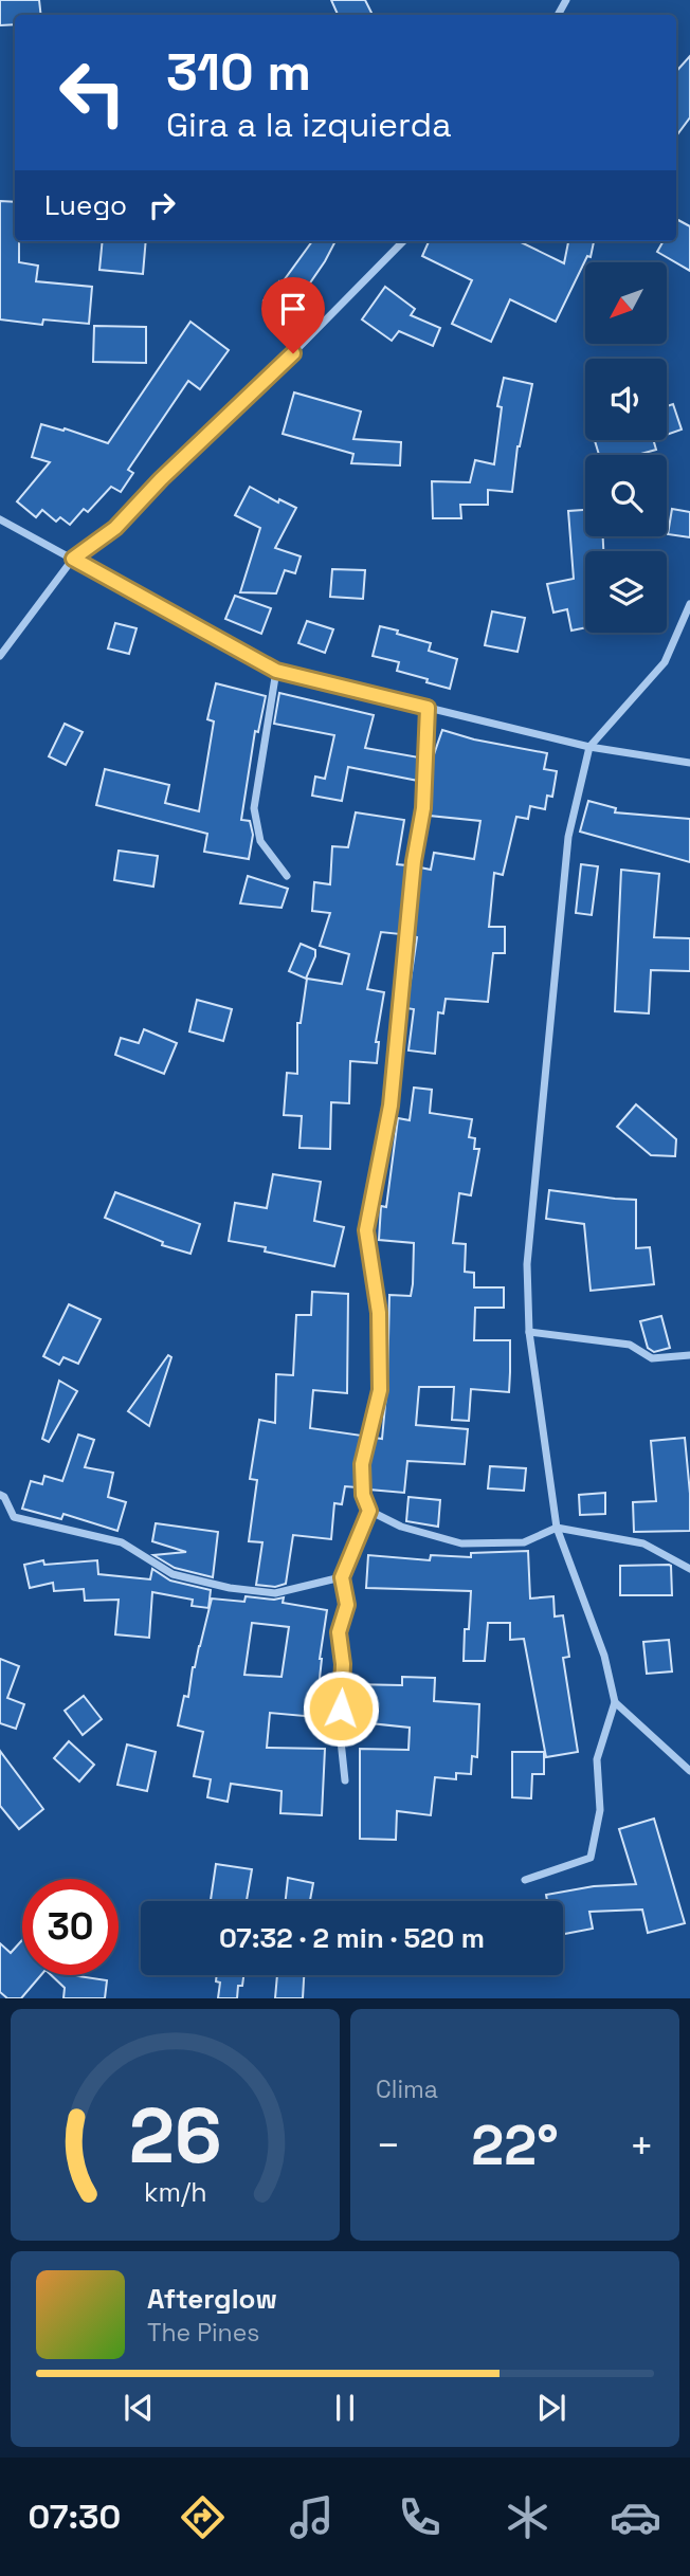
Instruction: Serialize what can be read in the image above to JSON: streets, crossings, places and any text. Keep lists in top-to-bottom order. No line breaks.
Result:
{"north":"bottom left","page":{"turn":["310 m","Gira a la izquierda"],"then":"Luego","limit":"30","trip":"07:32 · 2 min · 520 m","tile":"Clima","heat":["−","22°","+"],"song":["Afterglow","The Pines"],"tabs":"07:30","gauge":["26","km/h"]}}
